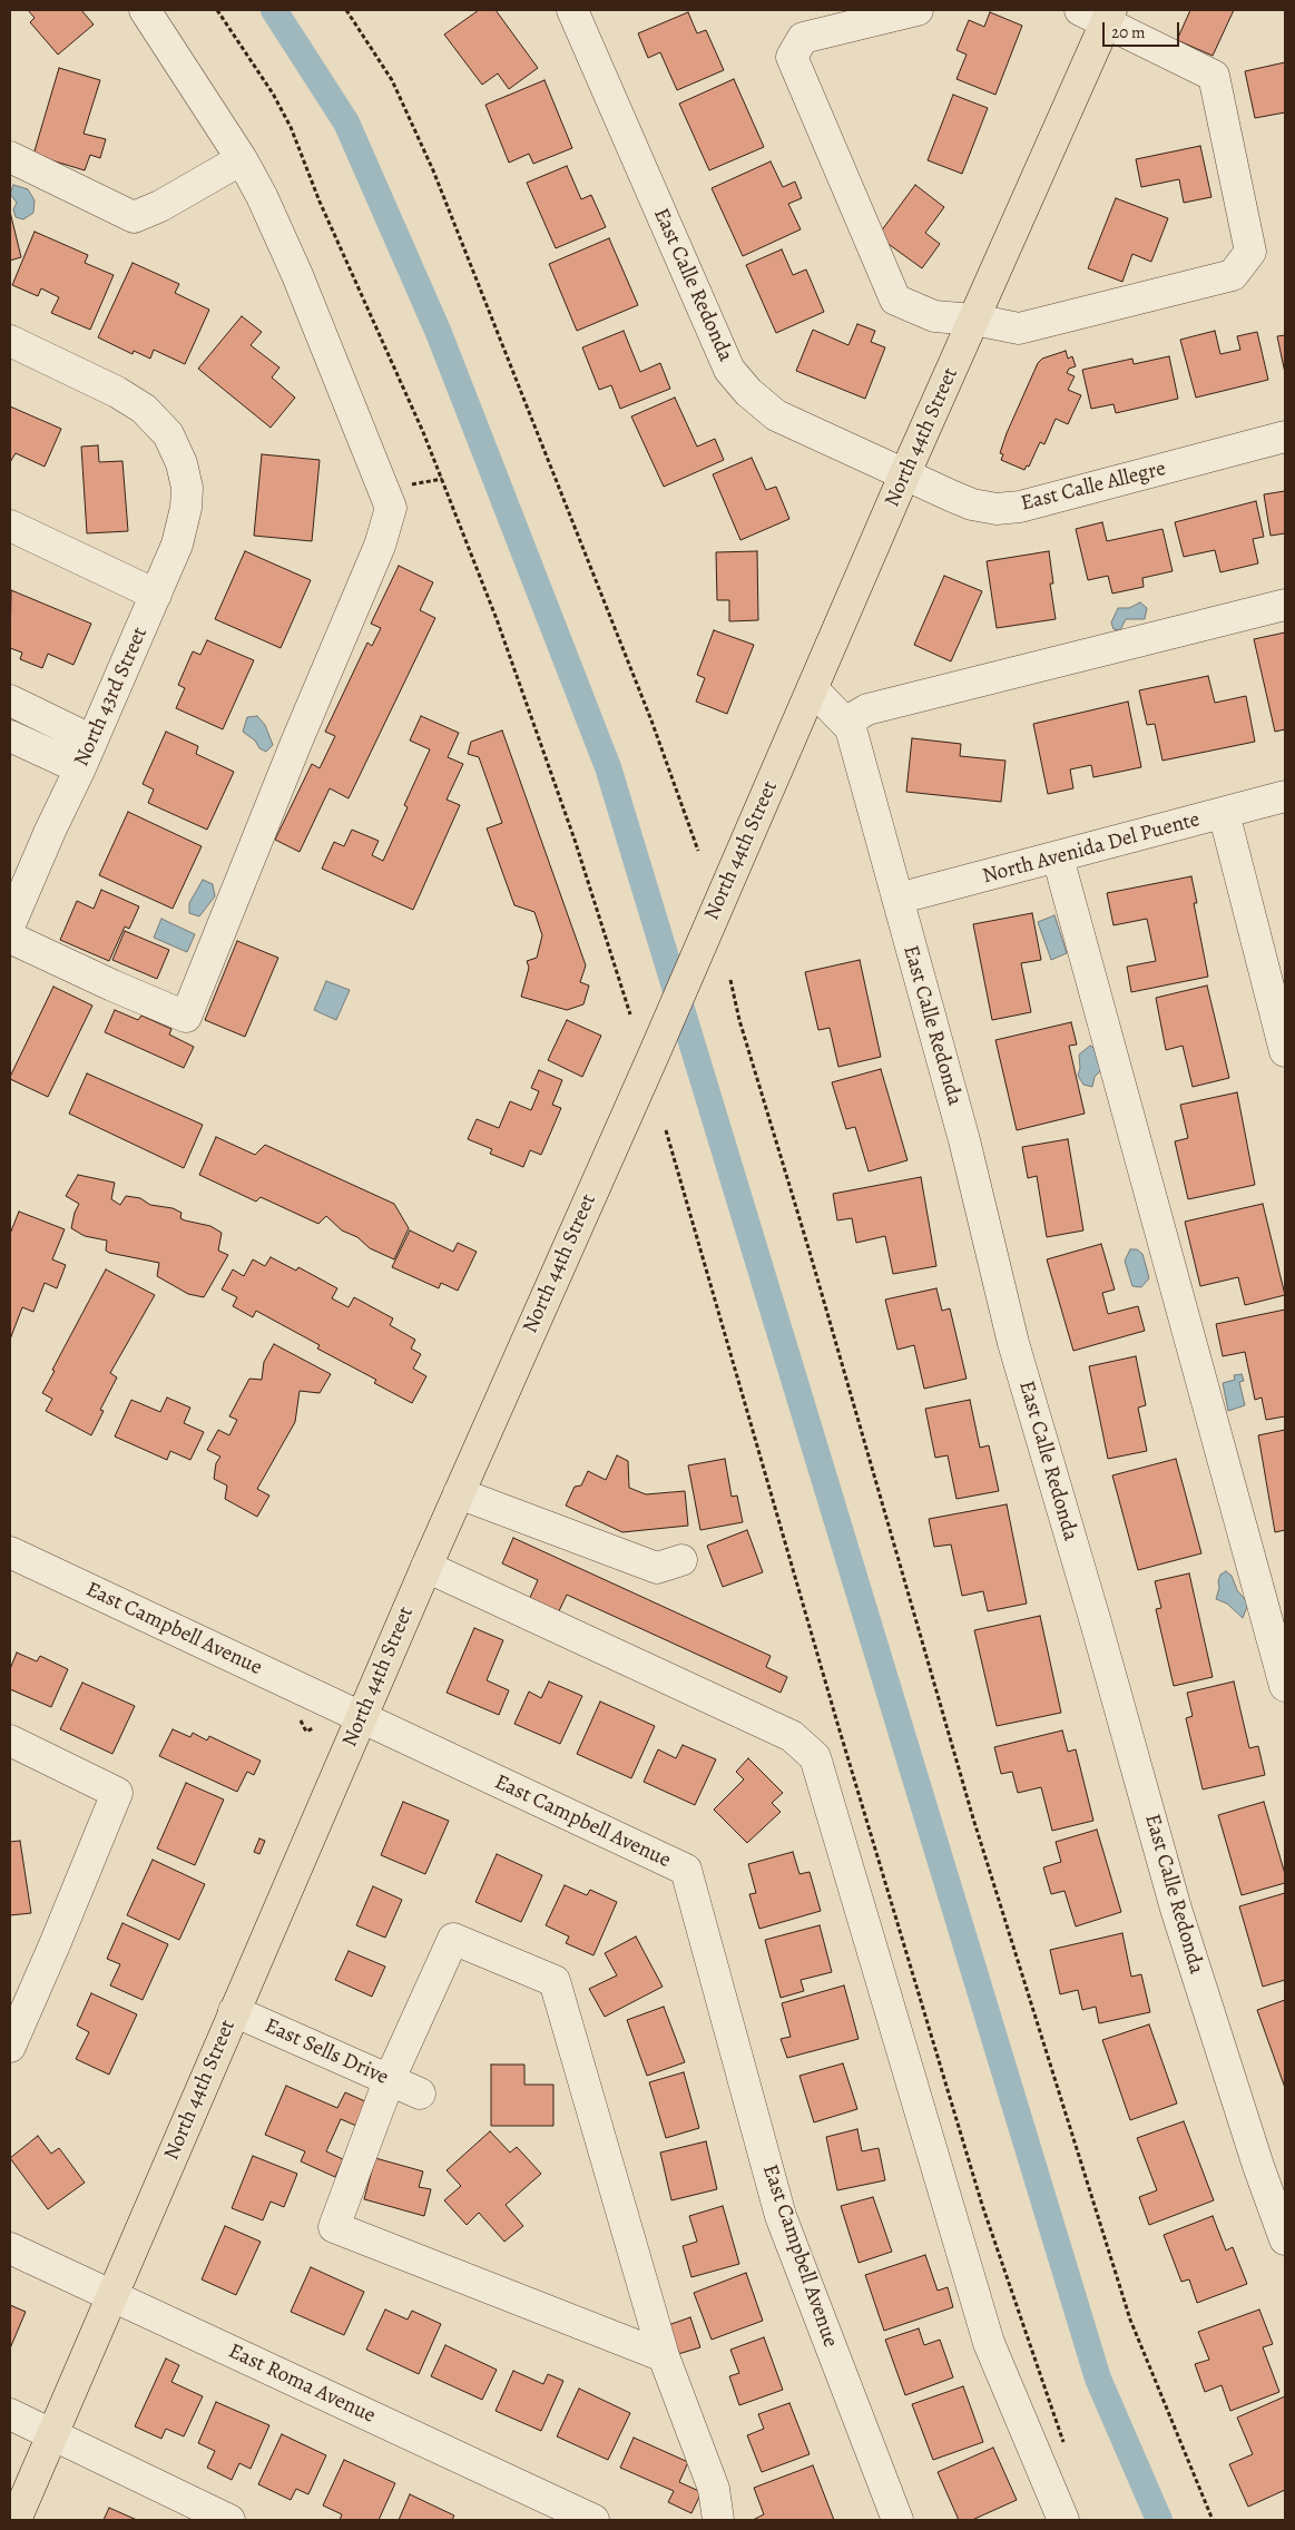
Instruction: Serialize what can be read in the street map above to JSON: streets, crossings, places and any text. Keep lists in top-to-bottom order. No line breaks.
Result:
{"streets":{"main road":["North 44th Street"],"street":["East Calle Redonda","East Calle Allegre","North 43rd Street","North Avenida Del Puente","East Campbell Avenue","East Sells Drive","East Roma Avenue"]},"crossings":[["East Calle Redonda","North 44th Street"],["East Calle Redonda","East Calle Allegre"],["East Calle Redonda","North Avenida Del Puente"],["North 44th Street","East Calle Allegre"],["North 44th Street","East Campbell Avenue"],["North 44th Street","East Sells Drive"],["North 44th Street","East Roma Avenue"]],"scale_bar":"20 m"}
